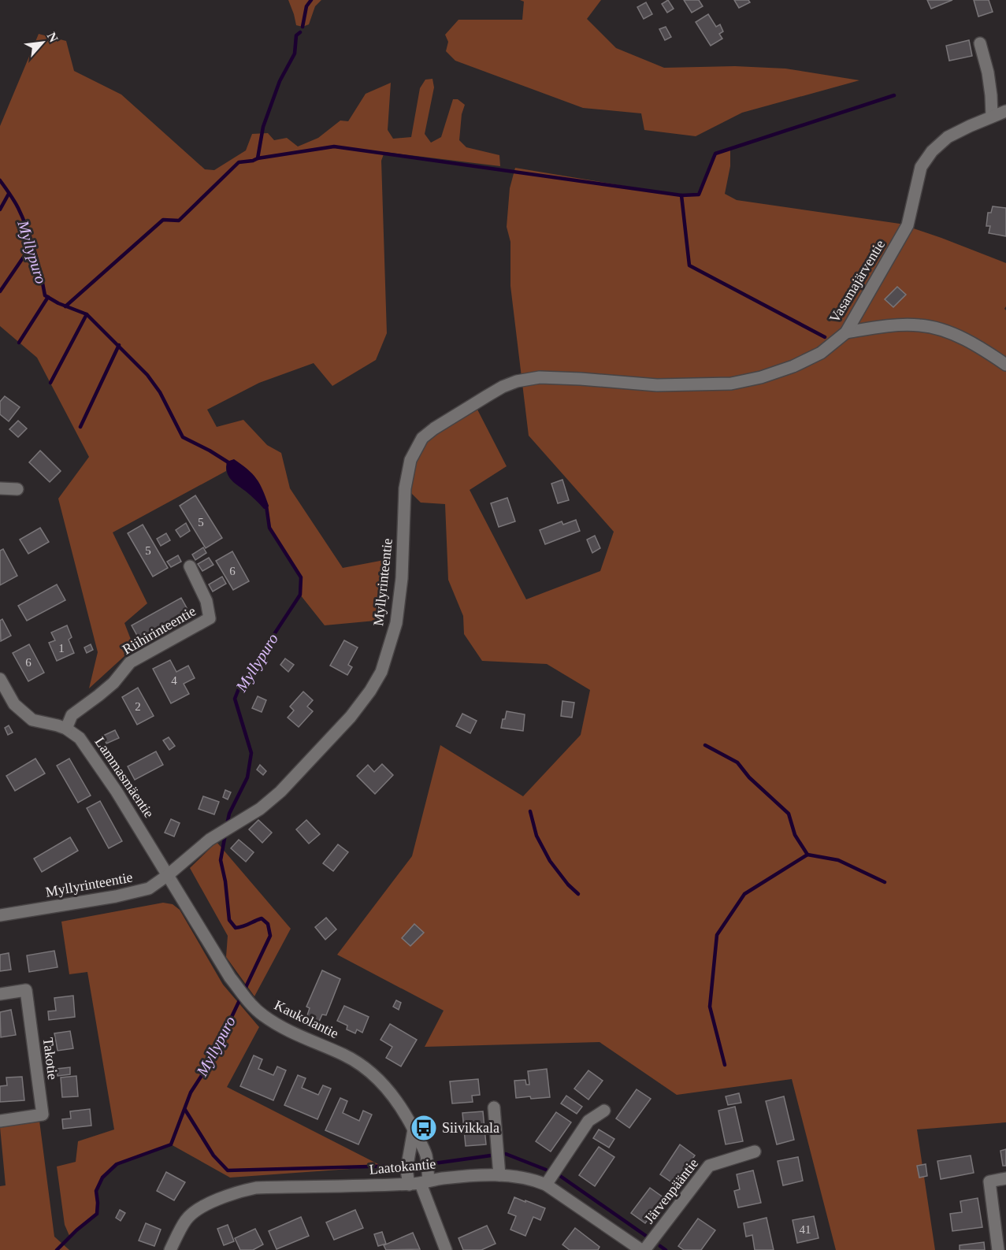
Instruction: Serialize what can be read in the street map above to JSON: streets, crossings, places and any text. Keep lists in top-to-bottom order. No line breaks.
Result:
{"streets":{"street":["Vasamajärventie","Myllyrinteentie","Riihirinteentie","Lammasmäentie","Kaukolantie","Takotie","Laatokantie","Järvenpääntie"]},"crossings":[["Vasamajärventie","Myllyrinteentie"],["Myllyrinteentie","Lammasmäentie"],["Myllyrinteentie","Kaukolantie"],["Riihirinteentie","Lammasmäentie"],["Lammasmäentie","Kaukolantie"],["Kaukolantie","Laatokantie"],["Laatokantie","Järvenpääntie"]],"water":["Myllypuro"],"places":{"bus stop":["Siivikkala"]},"house_numbers":["5","5","6","1","6","4","2","41"],"north":"top right"}
